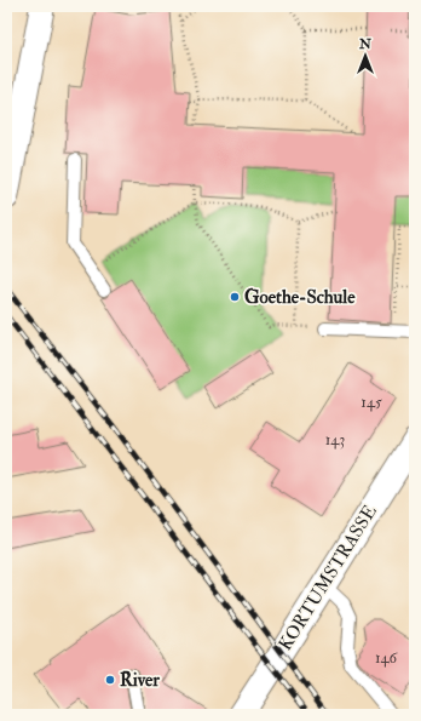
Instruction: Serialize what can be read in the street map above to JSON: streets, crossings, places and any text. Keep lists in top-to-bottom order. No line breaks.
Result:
{"streets":{"street":["KORTUMSTRASSE"]},"places":["Goethe-Schule","River"],"house_numbers":["145","143","146"],"north":"top"}
